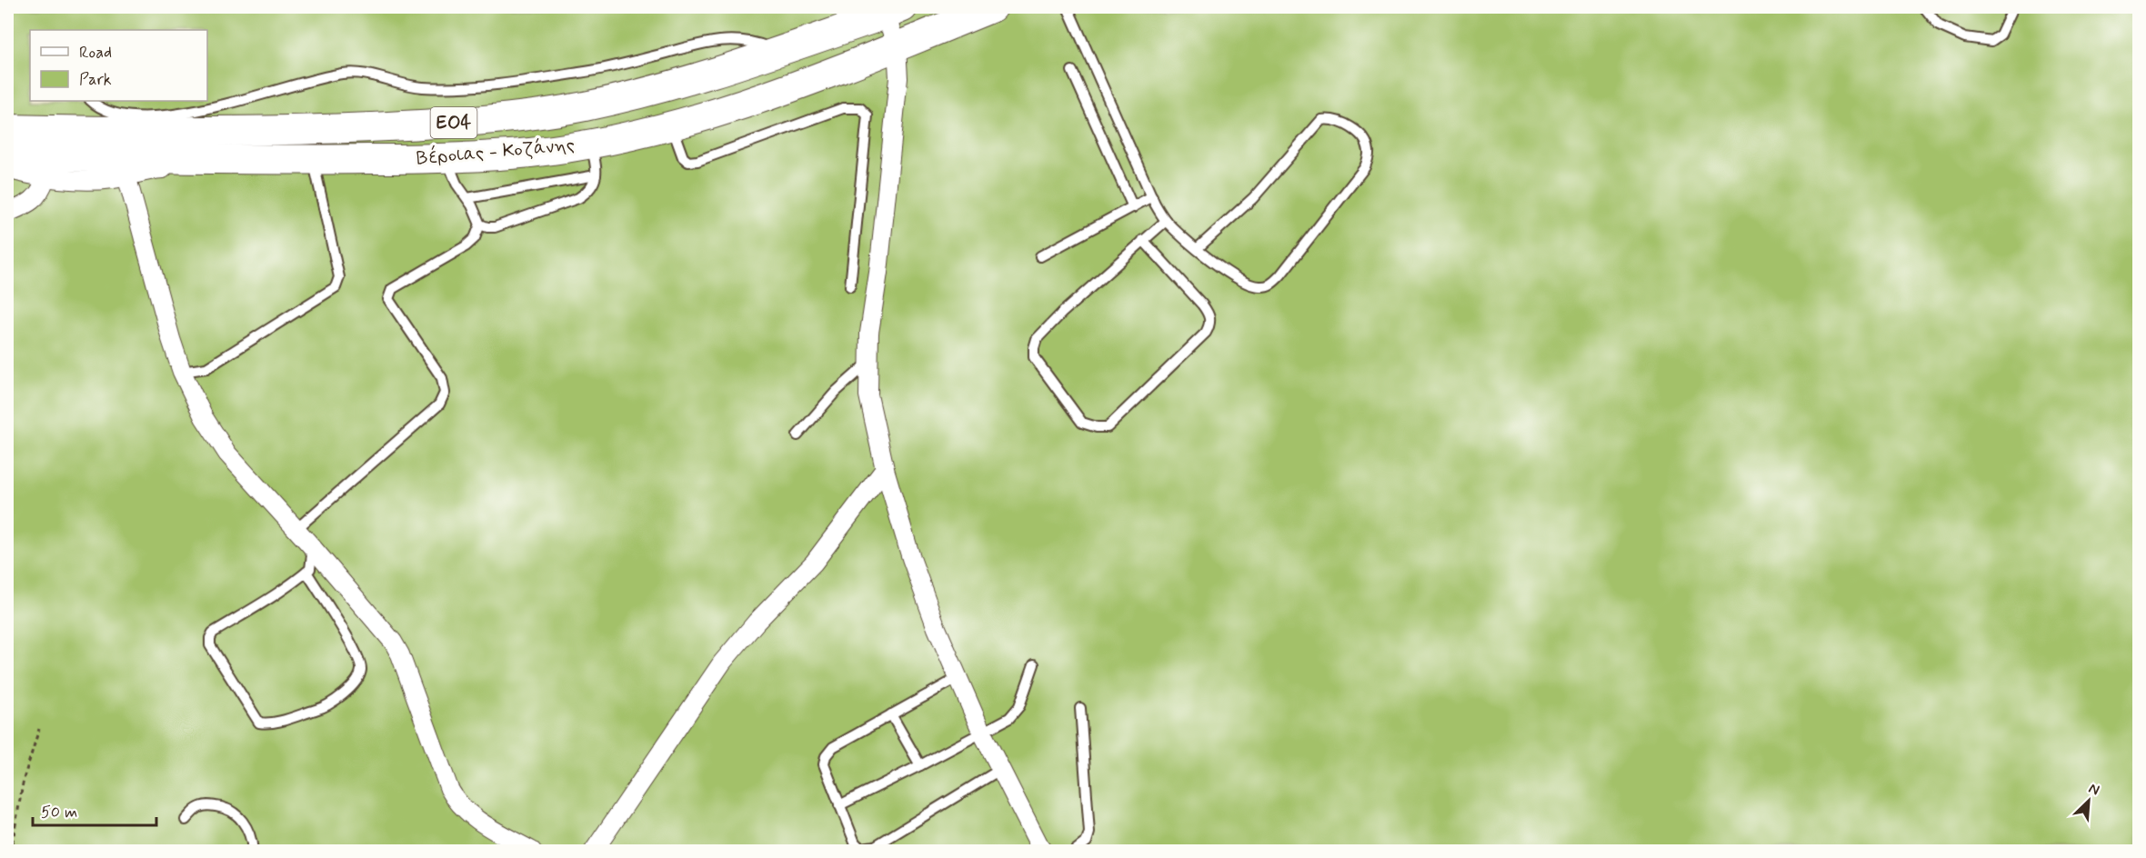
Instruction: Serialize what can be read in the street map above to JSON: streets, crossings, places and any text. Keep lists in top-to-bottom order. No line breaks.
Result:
{"streets":{"main road":["ΕΟ4","Βέροιας - Κοζάνης"]},"legend":["Road","Park"],"scale_bar":"50 m","north":"top right"}
